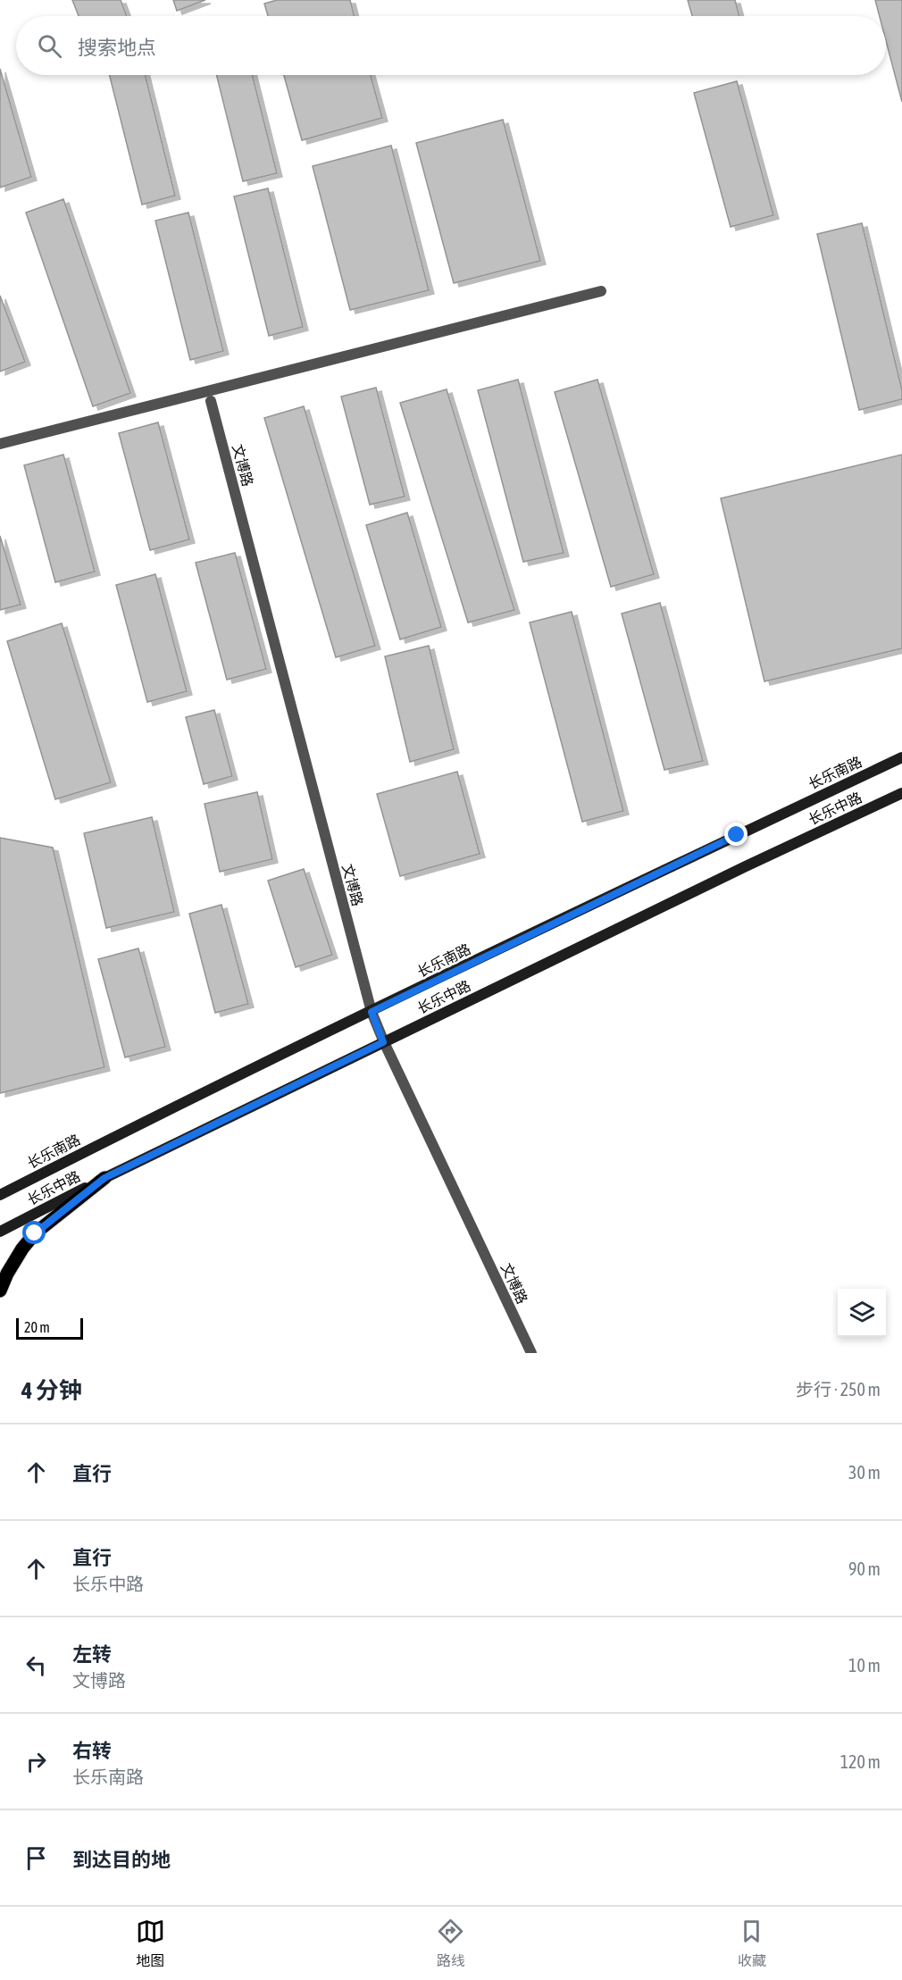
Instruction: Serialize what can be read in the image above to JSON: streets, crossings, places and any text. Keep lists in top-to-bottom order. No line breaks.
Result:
{"streets":{"main road":["长乐南路","长乐中路"],"street":["文博路"]},"crossings":[["文博路","长乐南路"],["文博路","长乐中路"]],"scale_bar":"20 m","page":{"search":"搜索地点","scale":"20 m","heading":["4 分钟","步行 · 250 m"],"list":[["直行","30 m"],["直行","长乐中路","90 m"],["左转","文博路","10 m"],["右转","长乐南路","120 m"],"到达目的地"],"nav":["地图","路线","收藏"]}}
